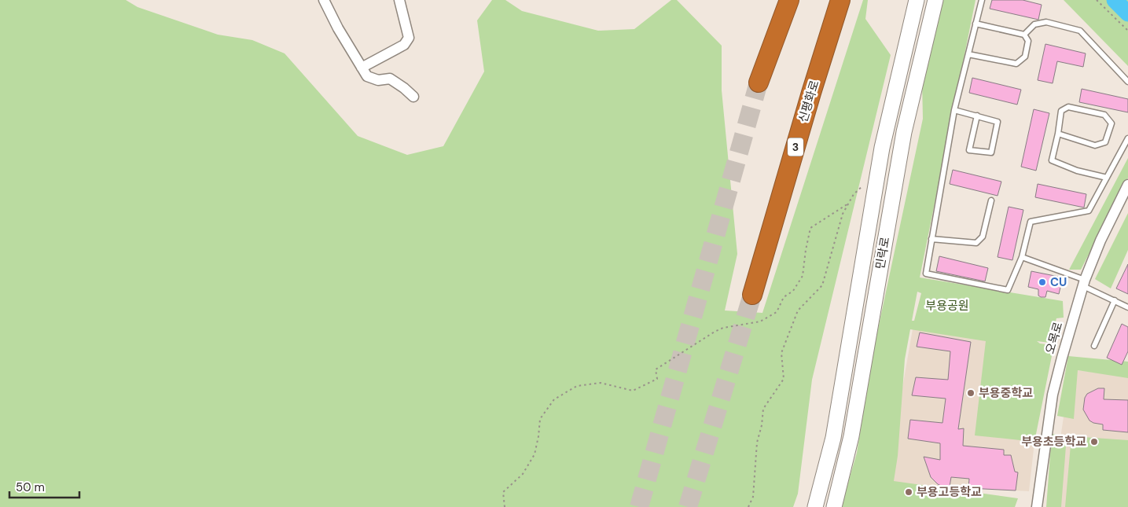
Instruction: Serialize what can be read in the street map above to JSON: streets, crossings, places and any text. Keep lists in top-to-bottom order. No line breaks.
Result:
{"streets":{"highway":["신평화로","3"],"main road":["민락로"],"street":["오목로"]},"parks":["부용공원"],"places":["CU","부용중학교","부용초등학교","부용고등학교"],"scale_bar":"50 m"}
